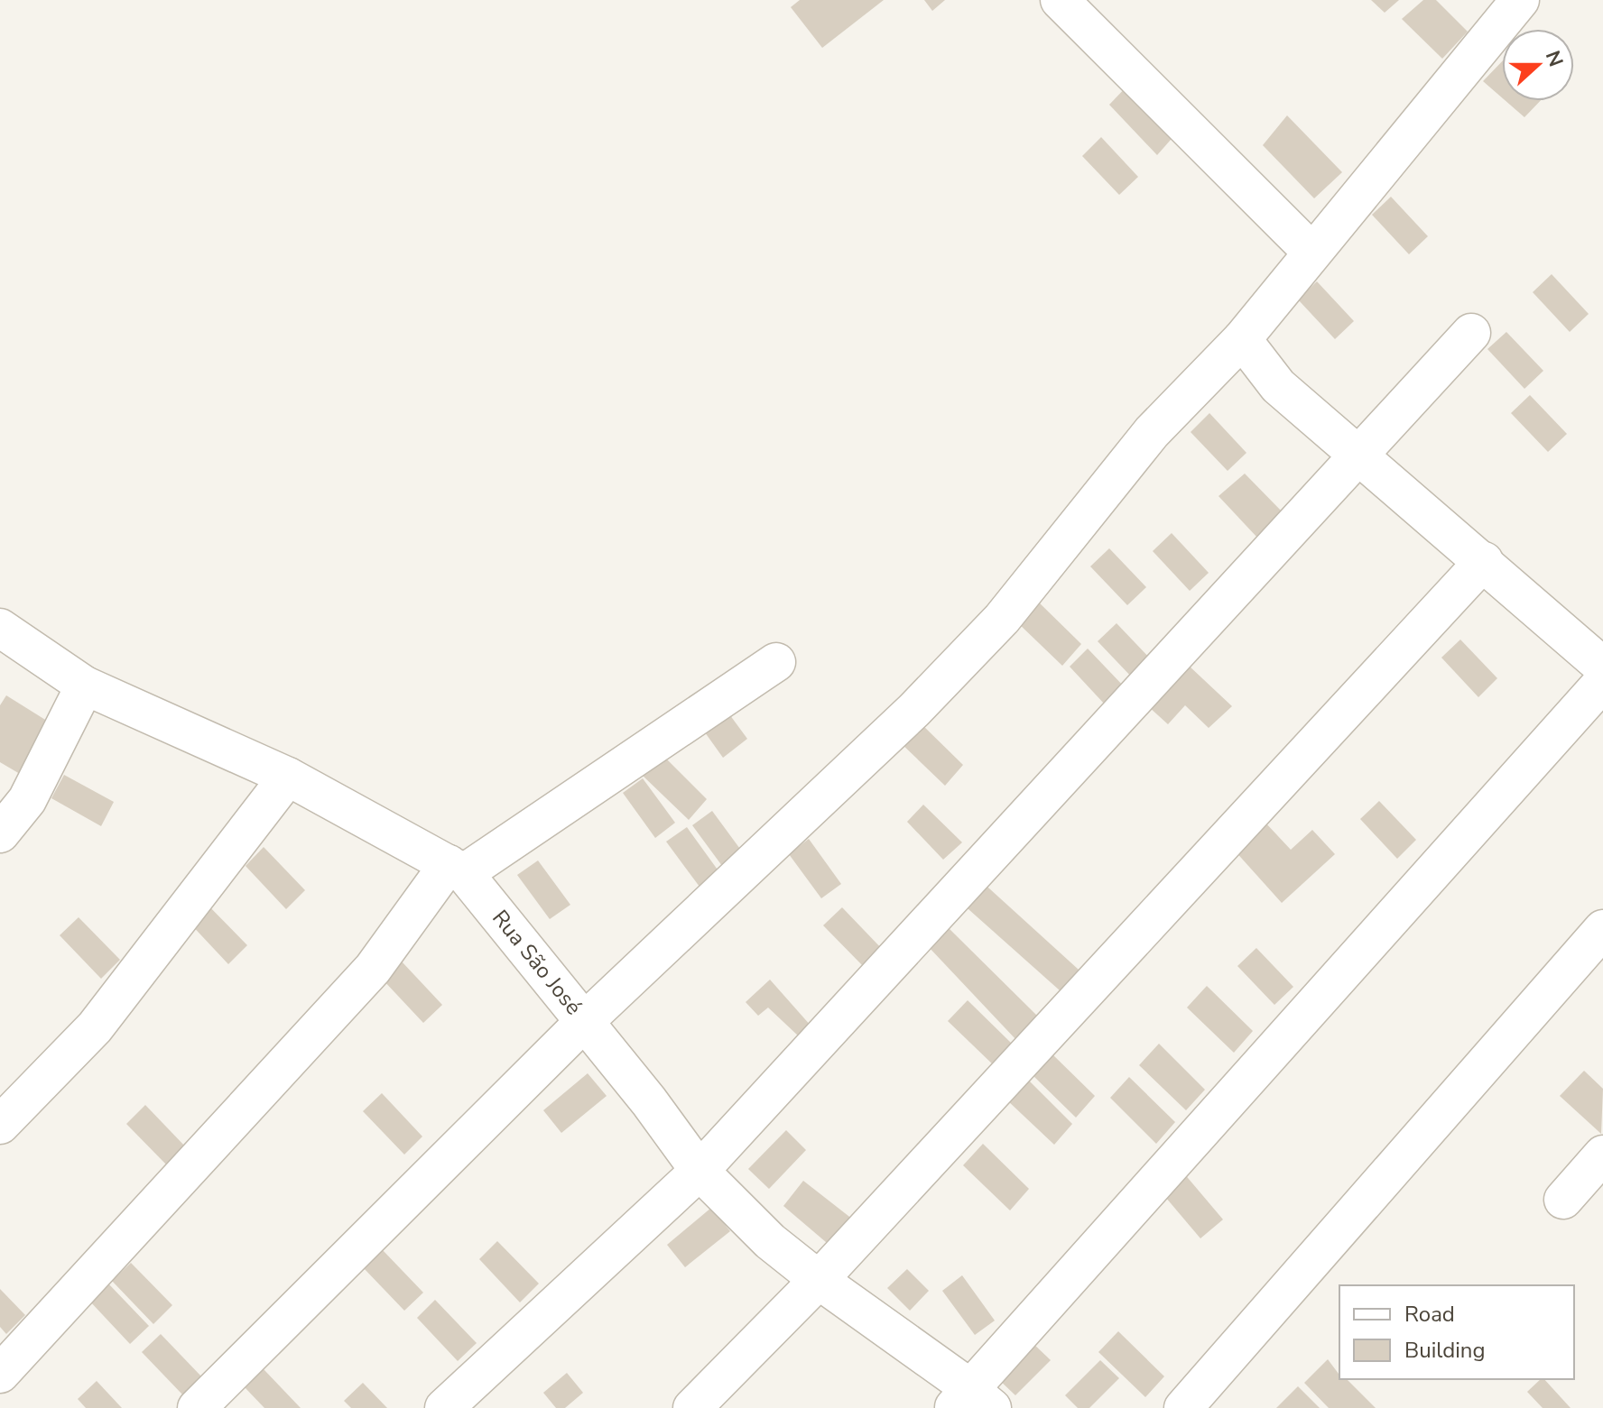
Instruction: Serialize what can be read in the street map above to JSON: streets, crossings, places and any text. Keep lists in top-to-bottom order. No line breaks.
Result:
{"streets":{"street":["Rua São José"]},"legend":["Road","Building"],"north":"right"}
